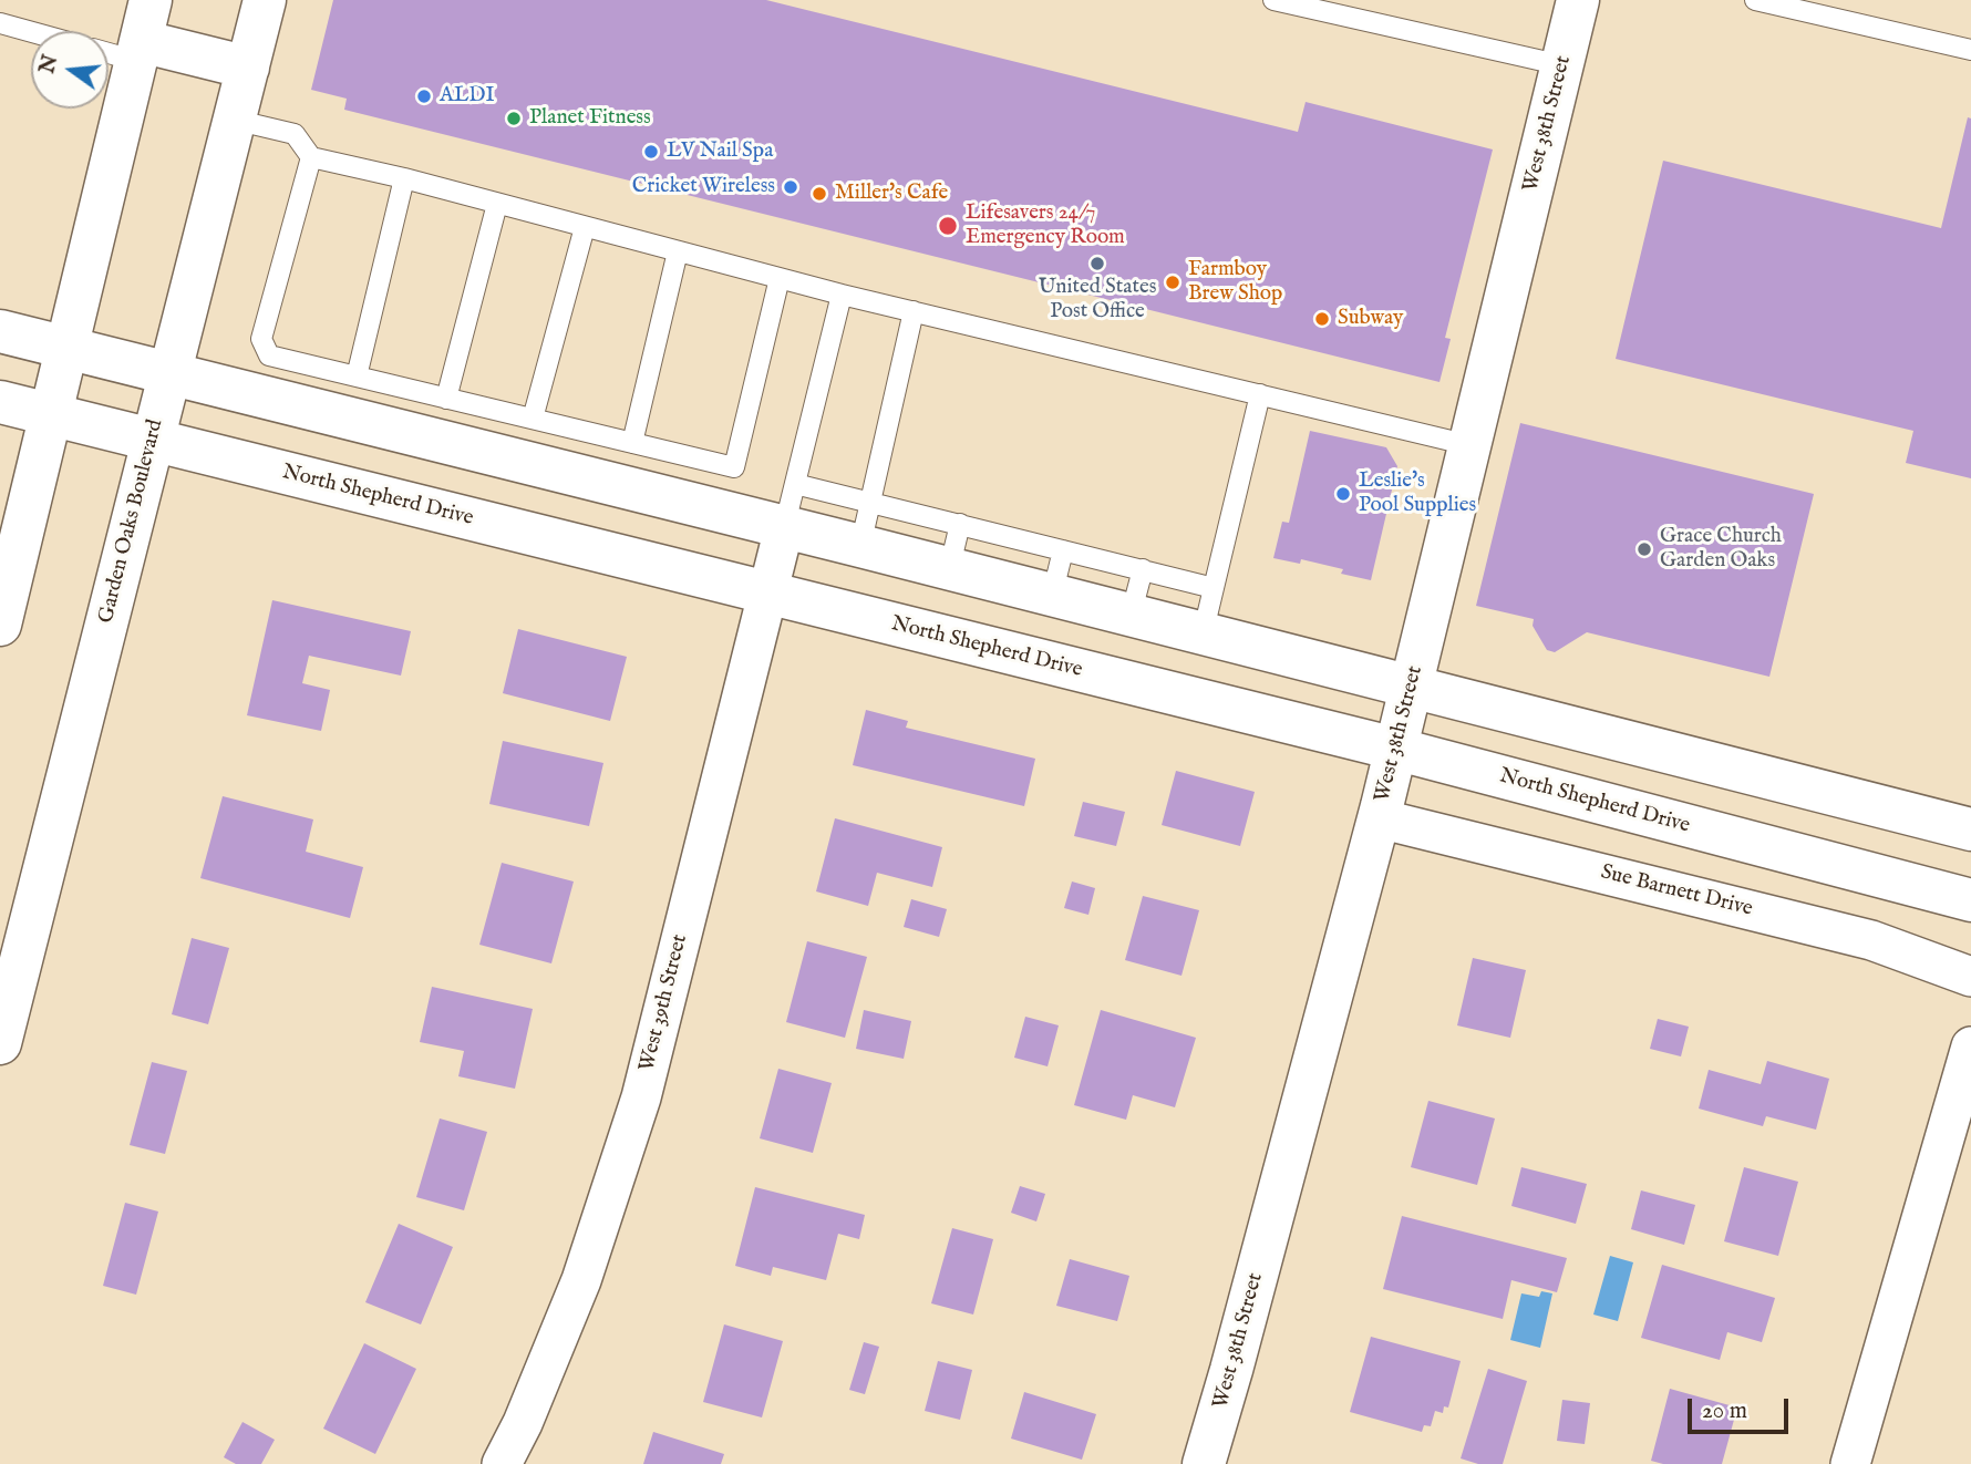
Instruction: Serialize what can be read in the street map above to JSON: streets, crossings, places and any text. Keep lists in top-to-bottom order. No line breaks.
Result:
{"streets":{"main road":["West 38th Street","North Shepherd Drive","Garden Oaks Boulevard"],"street":["Sue Barnett Drive","West 39th Street"]},"crossings":[["West 38th Street","North Shepherd Drive"],["West 38th Street","Sue Barnett Drive"],["North Shepherd Drive","Garden Oaks Boulevard"],["North Shepherd Drive","West 39th Street"]],"places":["ALDI","Planet Fitness","LV Nail Spa","Cricket Wireless","Miller's Cafe","Lifesavers 24/7 Emergency Room","United States Post Office","Farmboy Brew Shop","Subway","Leslie's Pool Supplies","Grace Church Garden Oaks"],"scale_bar":"20 m","north":"left"}
